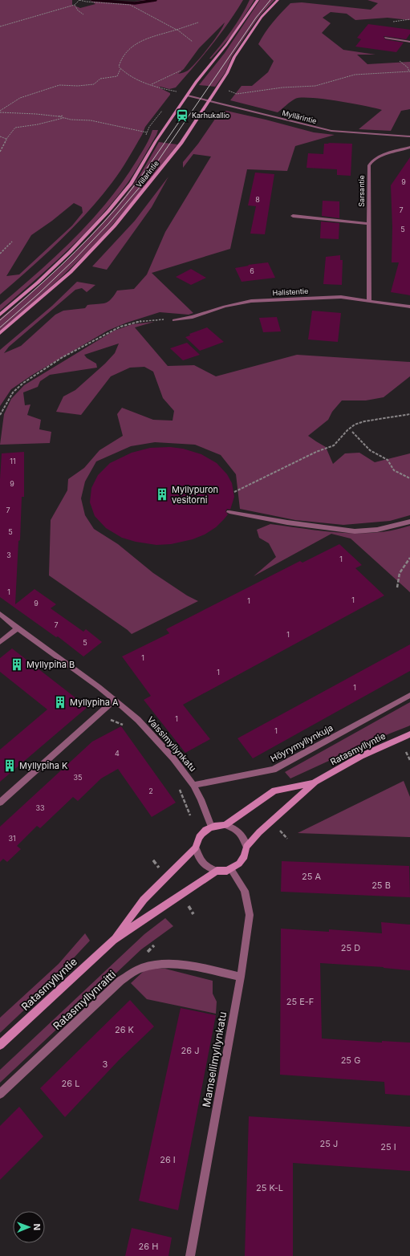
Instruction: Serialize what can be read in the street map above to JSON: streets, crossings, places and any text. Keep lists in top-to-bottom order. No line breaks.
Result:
{"streets":{"main road":["Viilarintie","Ratasmyllyntie"],"street":["Myllärintie","Sarsantie","Halistentie","Höyrymyllynkuja","Valssimyllynkatu","Ratasmyllynraitti","Mamsellimyllynkatu"]},"crossings":[["Myllärintie","Viilarintie"],["Sarsantie","Halistentie"],["Höyrymyllynkuja","Valssimyllynkatu"],["Valssimyllynkatu","Ratasmyllyntie"],["Valssimyllynkatu","Mamsellimyllynkatu"],["Ratasmyllyntie","Mamsellimyllynkatu"],["Ratasmyllynraitti","Mamsellimyllynkatu"]],"places":{"station":["Karhukallio"],"building":["Myllypuron vesitorni","Myllypiha B","Myllypiha A","Myllypiha K"]},"house_numbers":["9","8","7","5","6","11","9","7","5","3","1","1","1","1","9","7","1","5","1","1","1","1","1","4","35","2","33","31","25 A","25 B","25 D","25 E-F","26 K","26 J","25 G","3","26 L","25 J","25 I","26 I","25 K-L","26 H"],"north":"right"}
